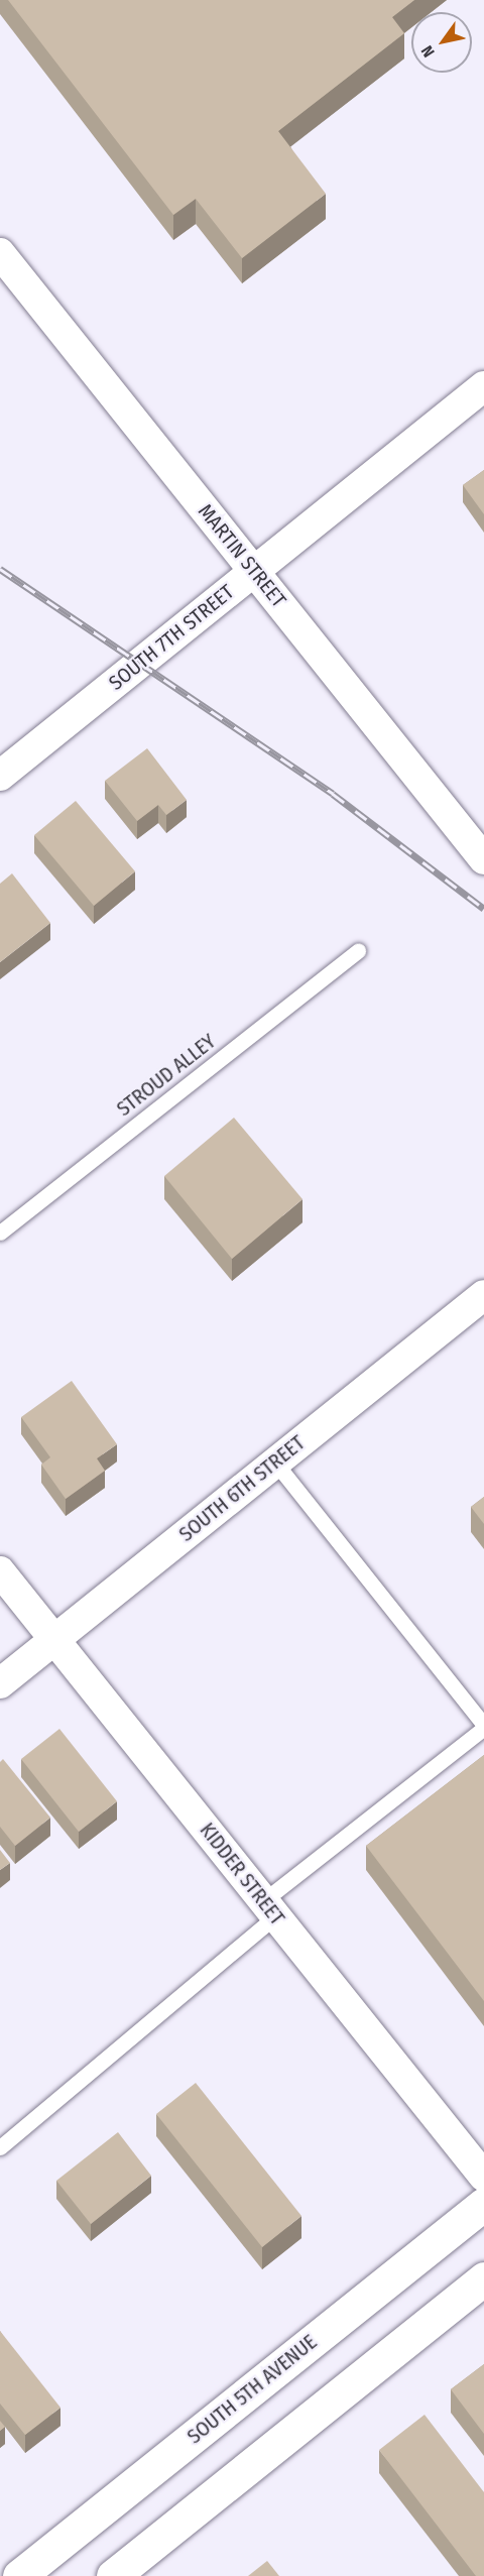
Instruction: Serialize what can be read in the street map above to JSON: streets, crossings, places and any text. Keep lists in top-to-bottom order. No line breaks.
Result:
{"streets":{"street":["MARTIN STREET","SOUTH 7TH STREET","SOUTH 6TH STREET","KIDDER STREET","SOUTH 5TH AVENUE"],"lane":["STROUD ALLEY"]},"crossings":[["MARTIN STREET","SOUTH 7TH STREET"],["SOUTH 6TH STREET","KIDDER STREET"]],"north":"bottom left"}
